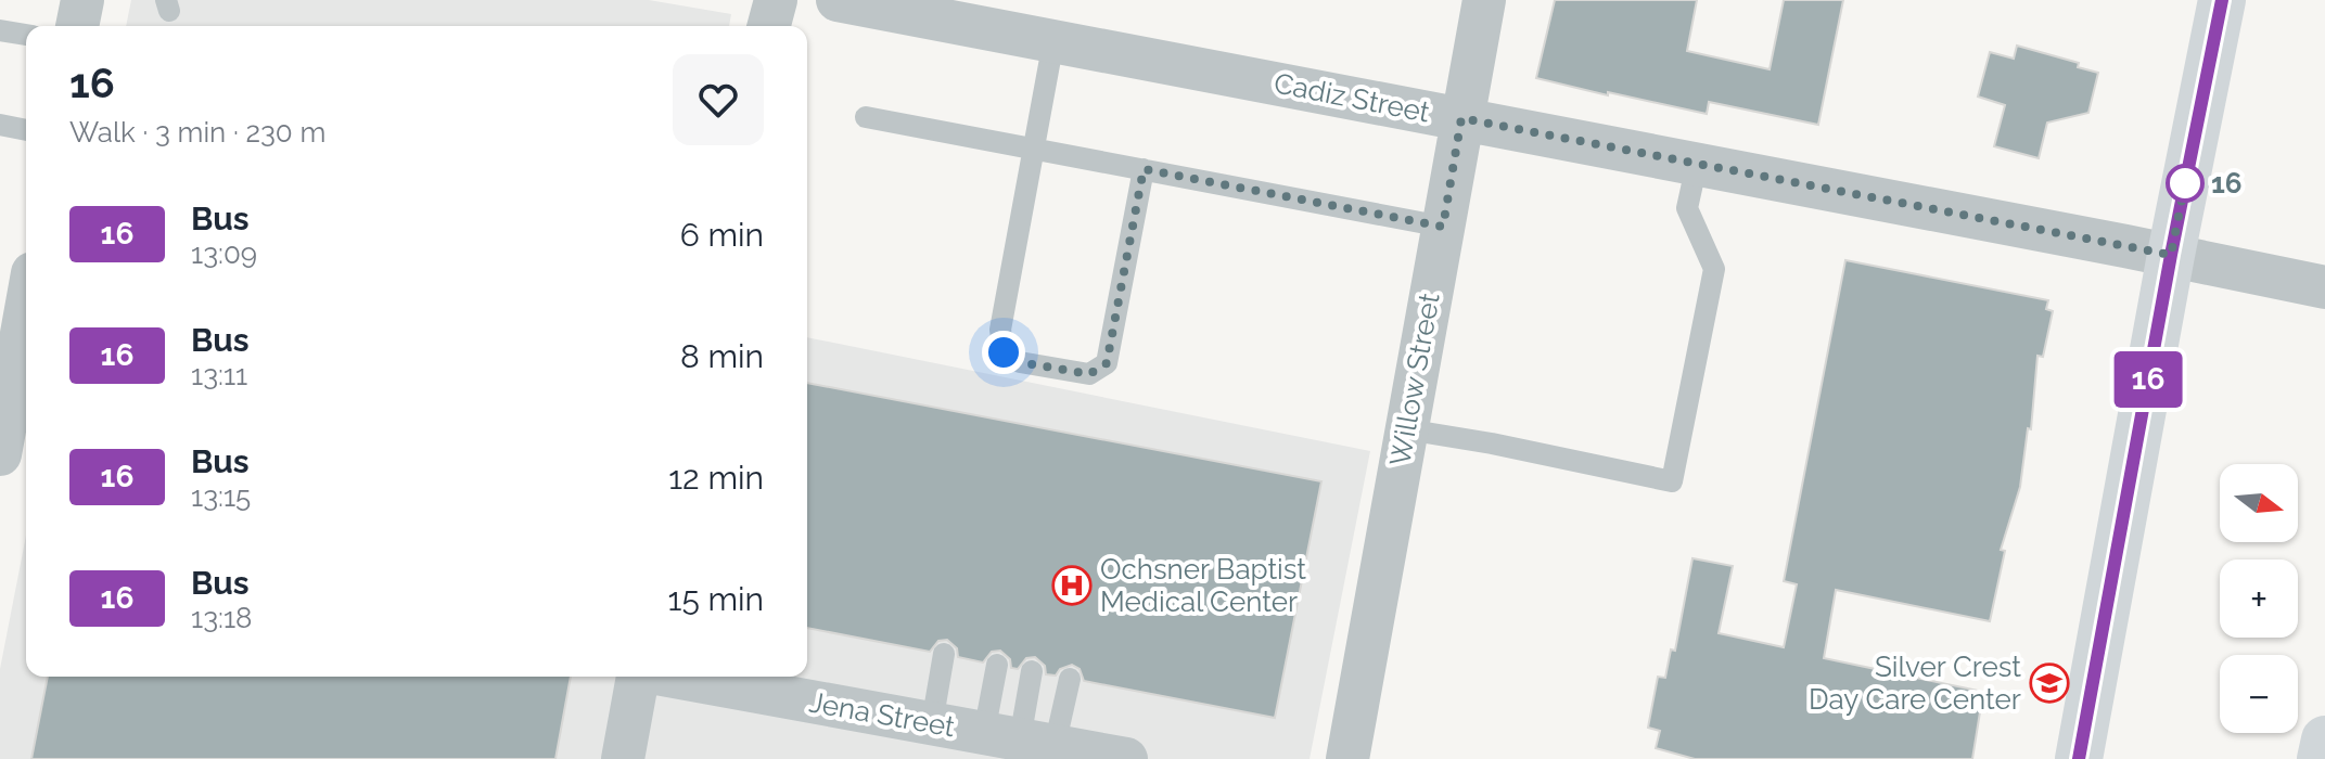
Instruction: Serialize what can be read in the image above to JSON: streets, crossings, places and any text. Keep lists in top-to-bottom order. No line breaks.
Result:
{"streets":{"street":["Cadiz Street","Willow Street","Jena Street"]},"crossings":[["Cadiz Street","Willow Street"]],"places":{"other":["16"],"hospital":["Ochsner Baptist Medical Center"],"school or university":["Silver Crest Day Care Center"]},"lines":["bus line 16"],"north":"right","page":{"on_map":"16","heading":["16","Walk · 3 min · 230 m"],"list":[{"mark":"16","name":"Bus","note":"13:09","value":"6 min"},{"mark":"16","name":"Bus","note":"13:11","value":"8 min"},{"mark":"16","name":"Bus","note":"13:15","value":"12 min"},{"mark":"16","name":"Bus","note":"13:18","value":"15 min"}],"map_buttons":["+","−"]}}
